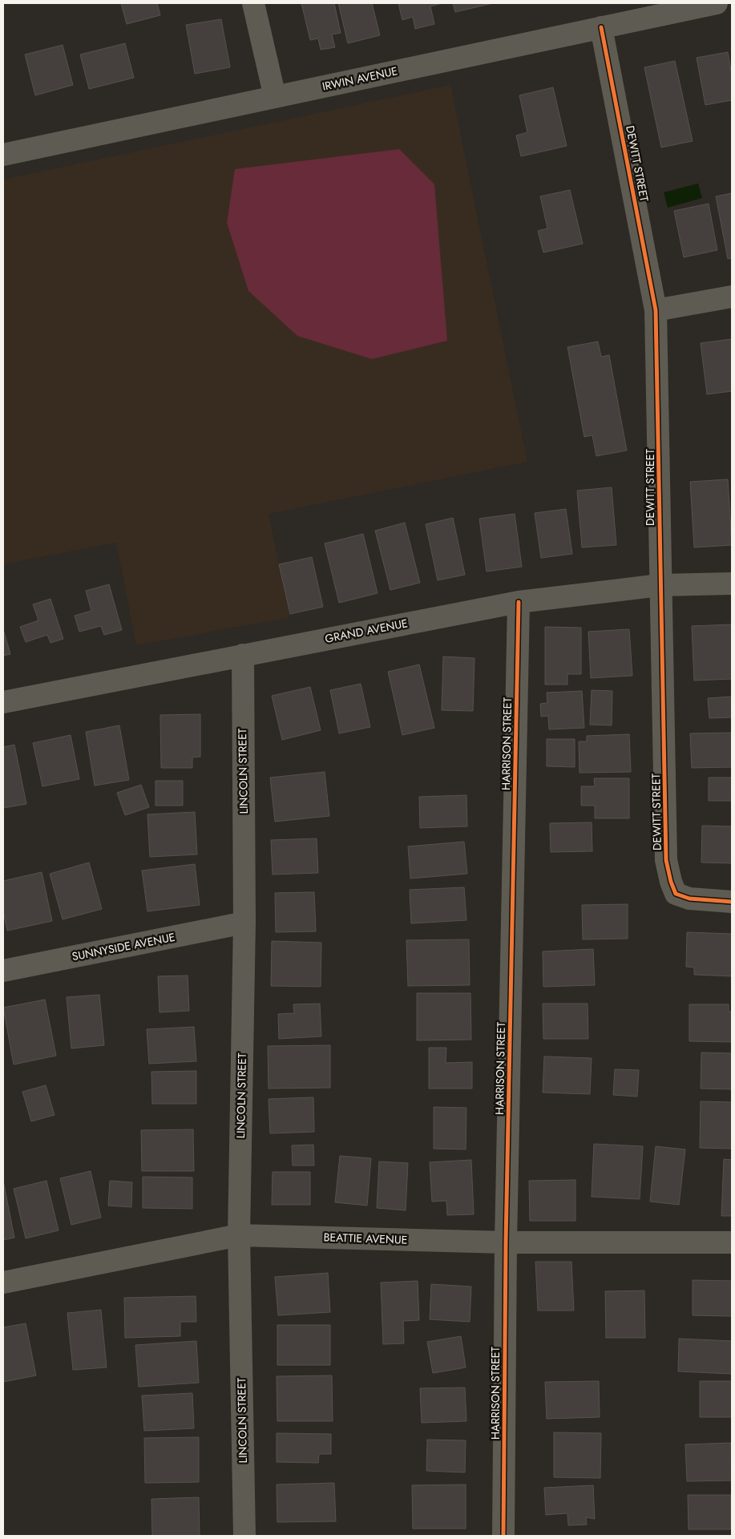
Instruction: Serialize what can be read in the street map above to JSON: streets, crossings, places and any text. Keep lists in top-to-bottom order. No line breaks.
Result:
{"streets":{"street":["IRWIN AVENUE","DEWITT STREET","GRAND AVENUE","HARRISON STREET","LINCOLN STREET","SUNNYSIDE AVENUE","BEATTIE AVENUE"]},"crossings":[["IRWIN AVENUE","DEWITT STREET"],["DEWITT STREET","GRAND AVENUE"],["GRAND AVENUE","HARRISON STREET"],["GRAND AVENUE","LINCOLN STREET"],["HARRISON STREET","BEATTIE AVENUE"],["LINCOLN STREET","SUNNYSIDE AVENUE"],["LINCOLN STREET","BEATTIE AVENUE"]]}
